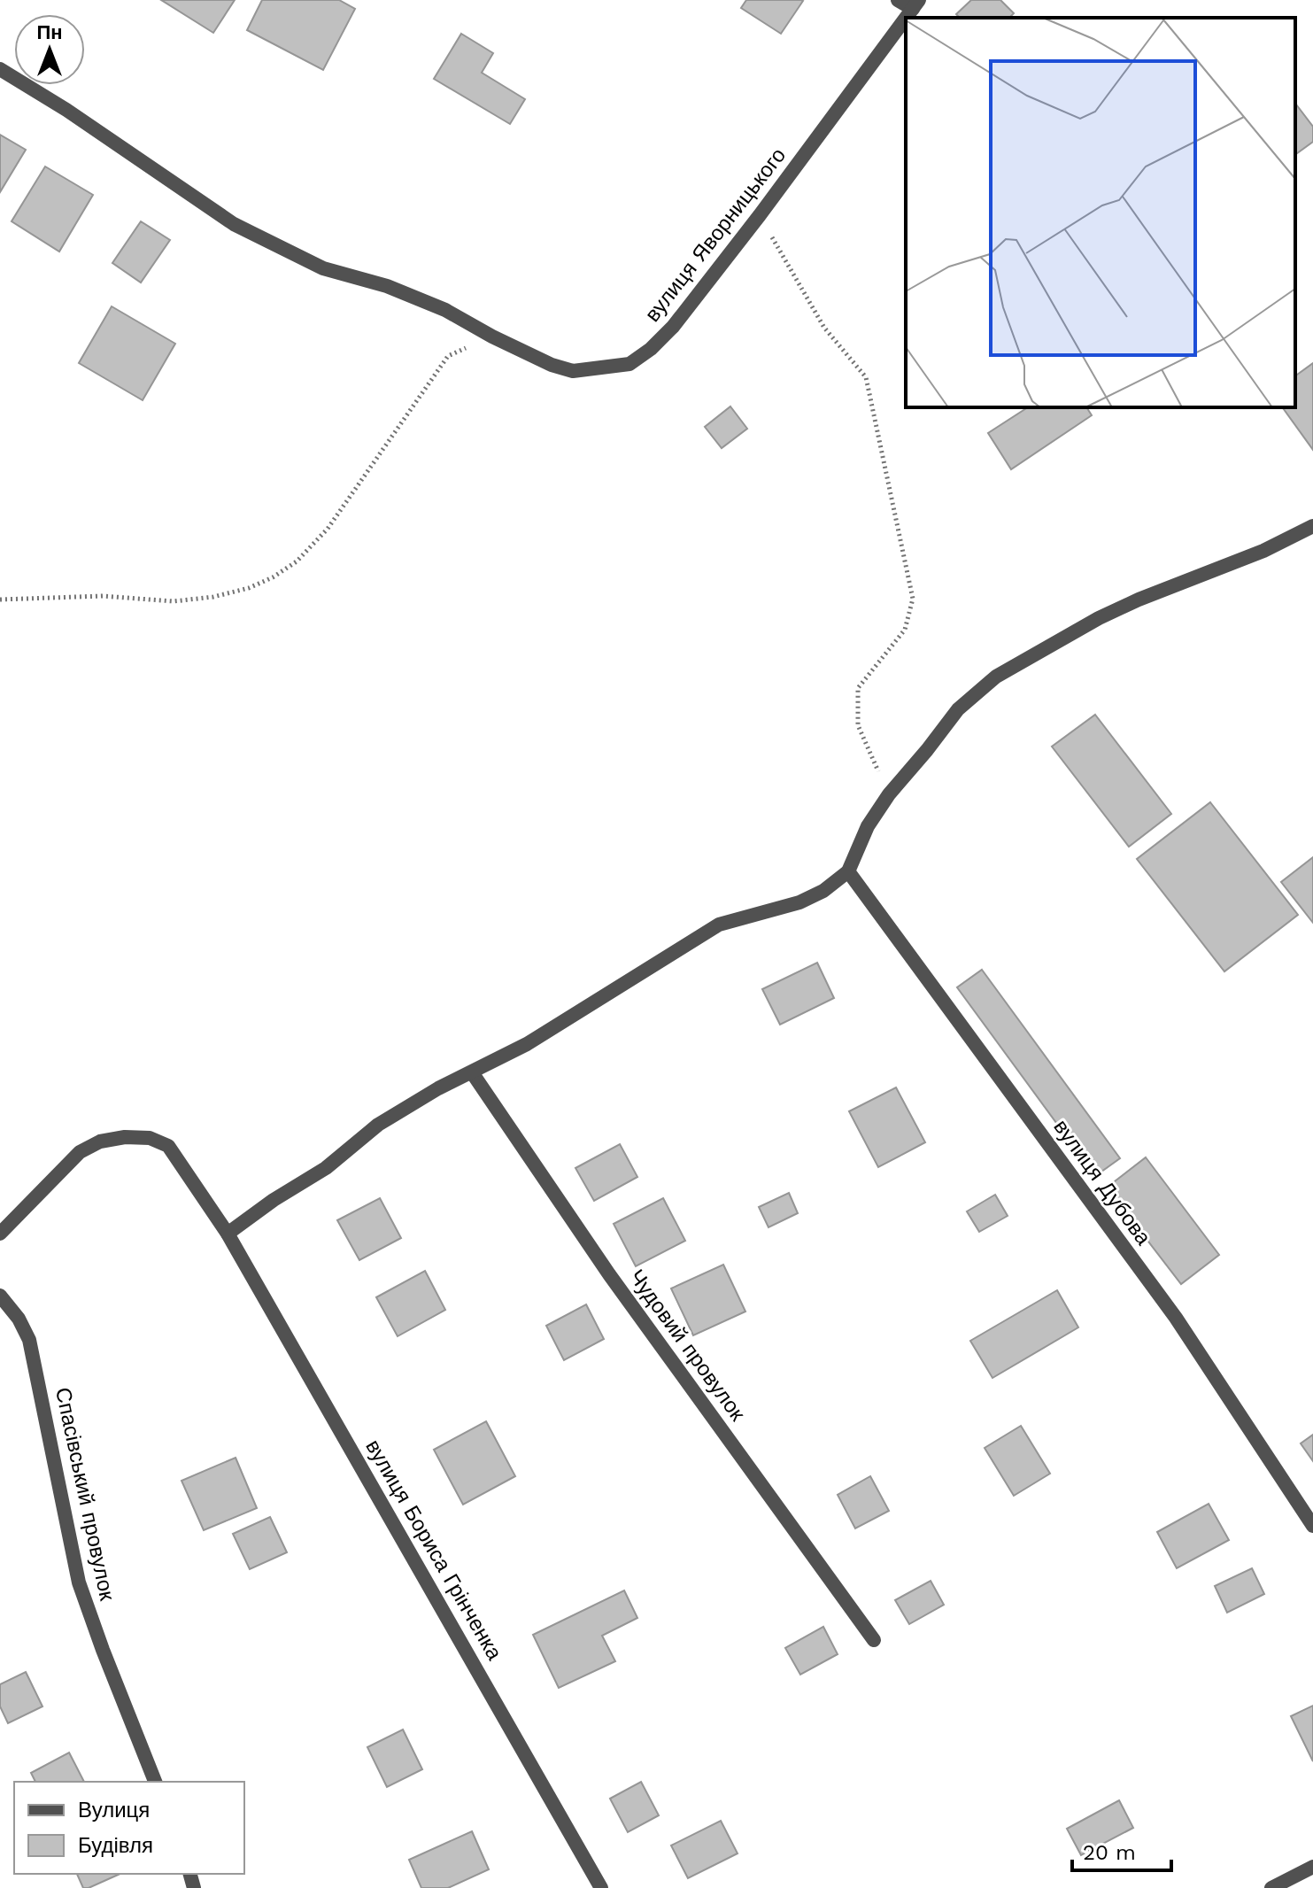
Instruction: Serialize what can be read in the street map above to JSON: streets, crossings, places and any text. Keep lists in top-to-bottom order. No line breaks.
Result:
{"streets":{"street":["вулиця Яворницького","вулиця Дубова","Чудовий провулок","Спасівський провулок","вулиця Бориса Грінченка"]},"legend":["Вулиця","Будівля"],"scale_bar":"20 m","north":"top"}
